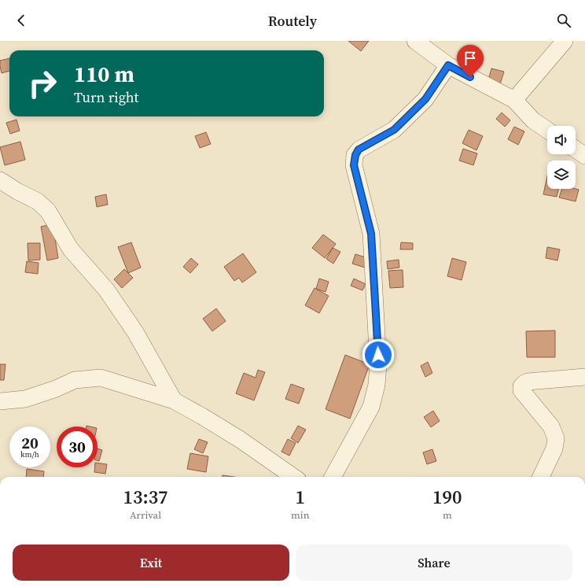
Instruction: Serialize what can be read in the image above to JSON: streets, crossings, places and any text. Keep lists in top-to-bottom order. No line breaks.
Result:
{"page":{"header":"Routely","turn":["110 m","Turn right"],"speed":"20 km/h","limit":"30","eta":["13:37","Arrival","1","min","190","m"],"buttons":["Exit","Share"]}}
